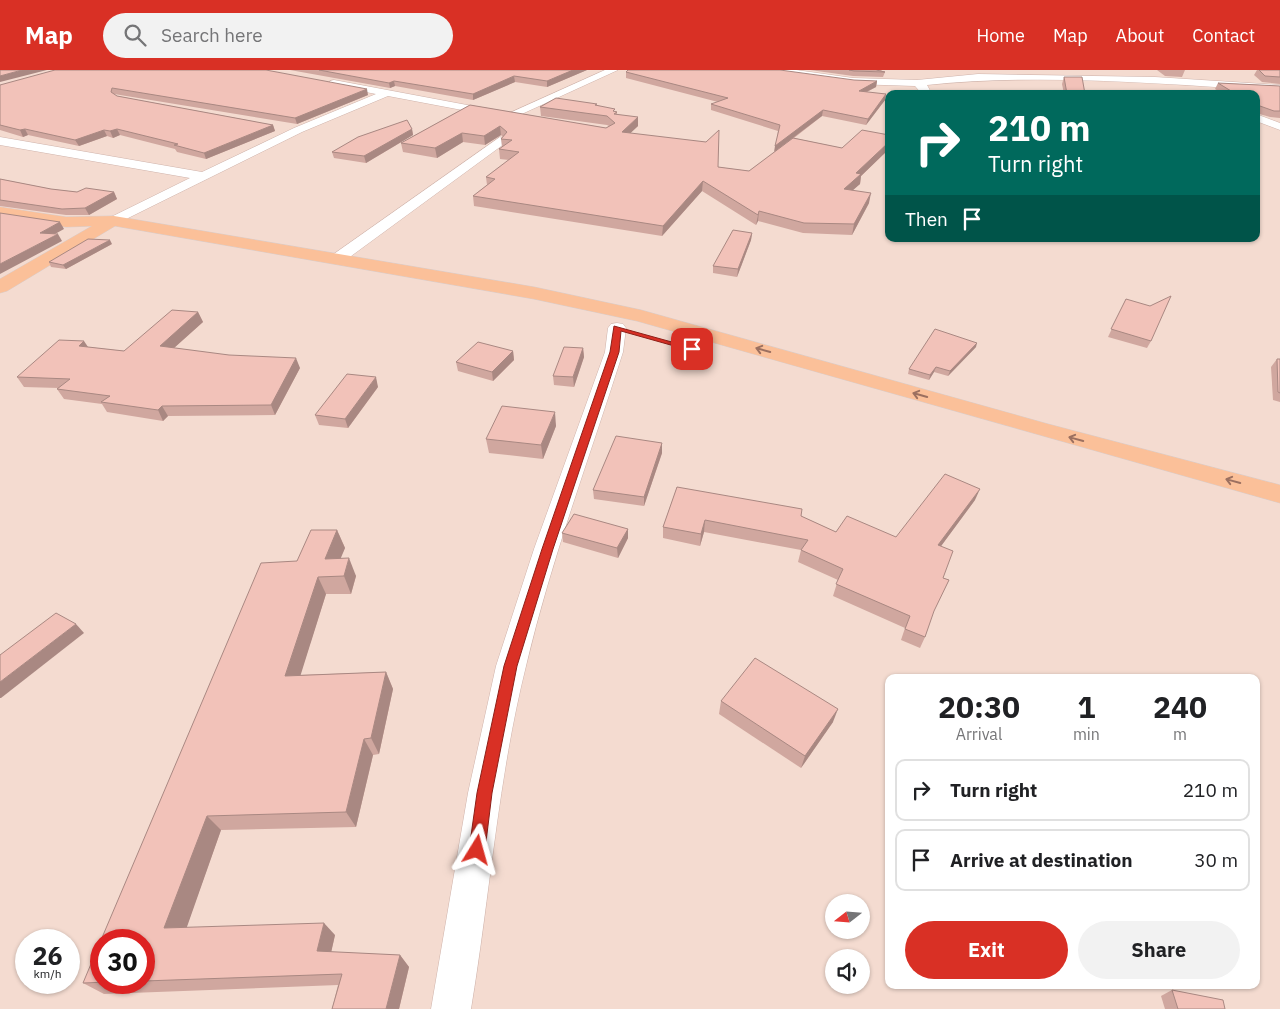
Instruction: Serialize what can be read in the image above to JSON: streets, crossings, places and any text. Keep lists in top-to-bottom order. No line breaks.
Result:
{"north":"left","page":{"header":"Map","search":"Search here","nav":["Home","Map","About","Contact"],"turn":["210 m","Turn right"],"then":"Then","eta":["20:30","Arrival","1","min","240","m"],"list":[{"name":"Turn right","value":"210 m"},{"name":"Arrive at destination","value":"30 m"}],"buttons":["Exit","Share"],"speed":"26 km/h","limit":"30"}}
